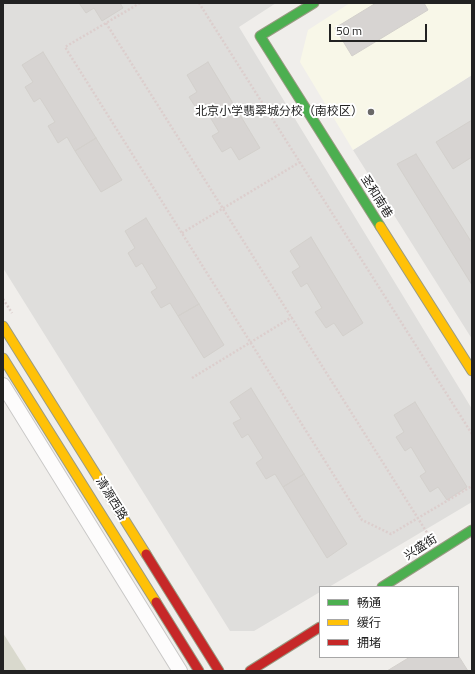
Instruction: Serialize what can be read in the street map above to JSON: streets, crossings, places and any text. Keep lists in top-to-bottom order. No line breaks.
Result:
{"streets":{"main road":["圣和南巷","清源西路","兴盛街"]},"places":["北京小学翡翠城分校（南校区）"],"legend":["畅通","缓行","拥堵"],"scale_bar":"50 m"}
